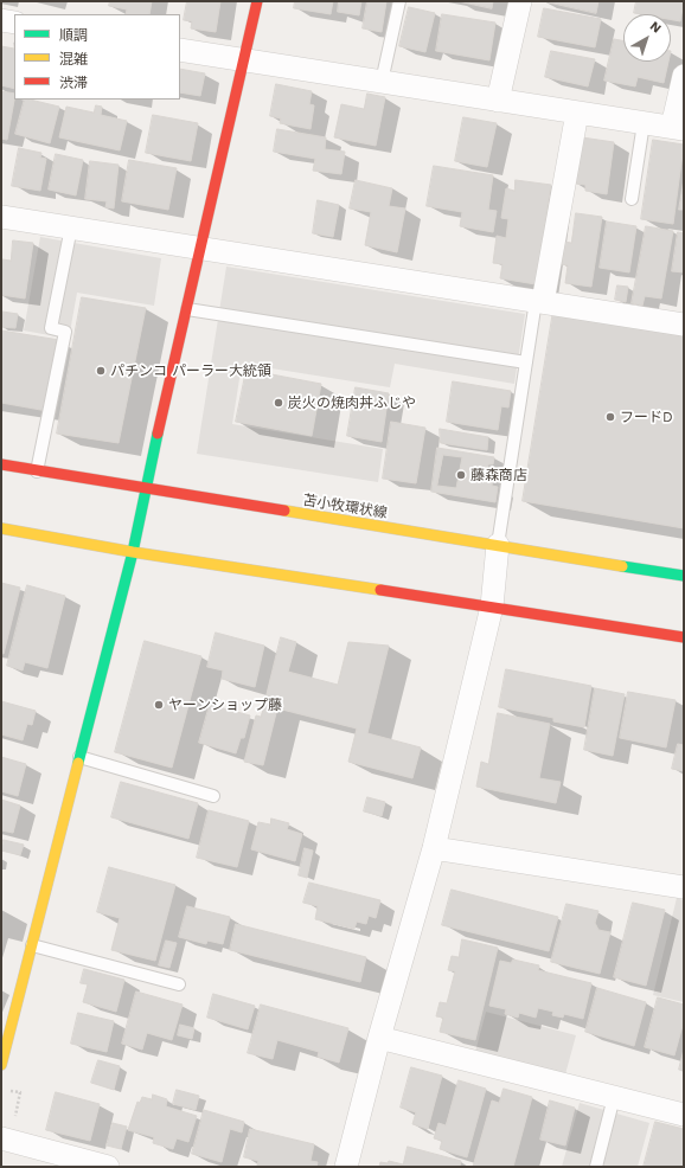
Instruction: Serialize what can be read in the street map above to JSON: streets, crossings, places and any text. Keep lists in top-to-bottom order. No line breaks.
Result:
{"streets":{"main road":["苫小牧環状線"]},"places":["パチンコ パーラー大統領","炭火の焼肉丼ふじや","フードD","藤森商店","ヤーンショップ藤"],"legend":["順調","混雑","渋滞"],"north":"top right"}
